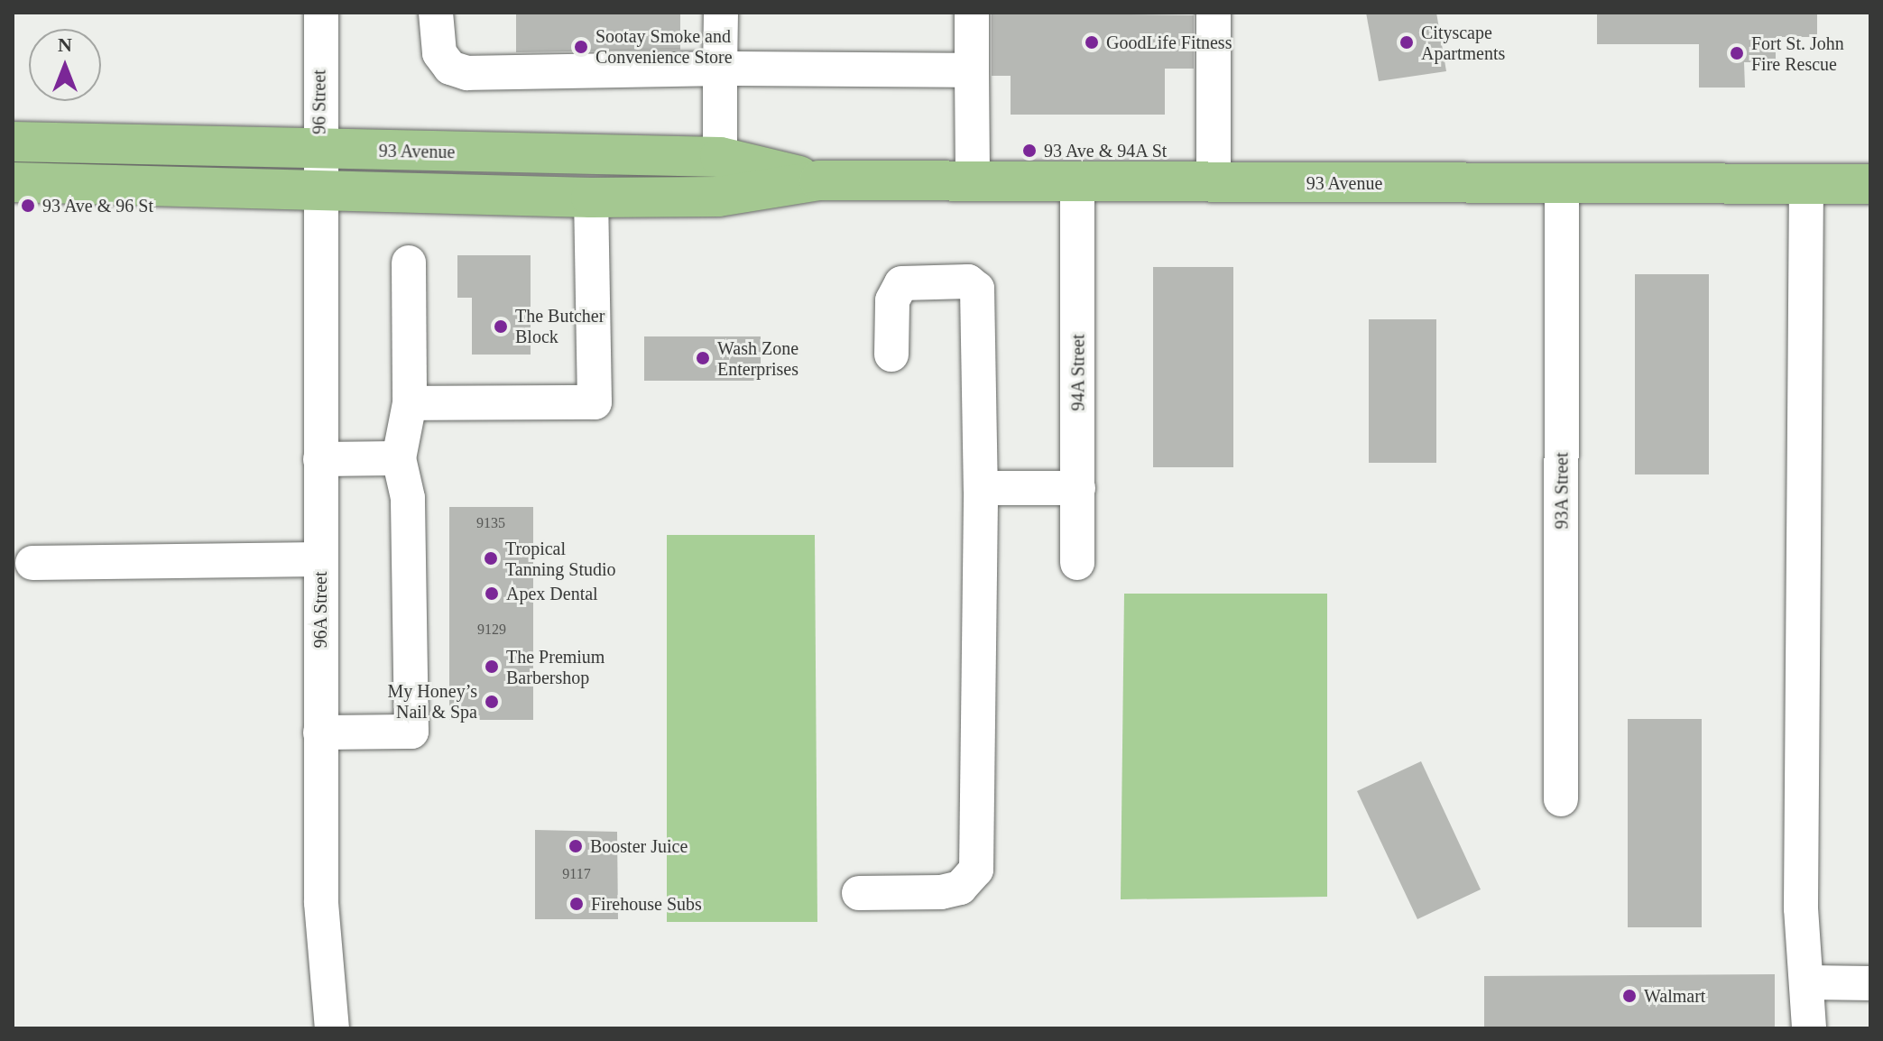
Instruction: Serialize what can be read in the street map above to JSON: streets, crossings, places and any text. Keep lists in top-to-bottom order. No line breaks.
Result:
{"streets":{"main road":["93 Avenue"],"street":["96 Street","94A Street","93A Street","96A Street"]},"crossings":[["96 Street","93 Avenue"],["96 Street","96A Street"],["93 Avenue","94A Street"],["93 Avenue","93A Street"],["93 Avenue","96A Street"]],"places":["GoodLife Fitness","Cityscape Apartments","Sootay Smoke and Convenience Store","Fort St. John Fire Rescue","93 Ave & 94A St","93 Ave & 96 St","The Butcher Block","Wash Zone Enterprises","Tropical Tanning Studio","Apex Dental","The Premium Barbershop","My Honey’s Nail & Spa","Booster Juice","Firehouse Subs","Walmart"],"house_numbers":["9135","9129","9117"],"north":"top"}
